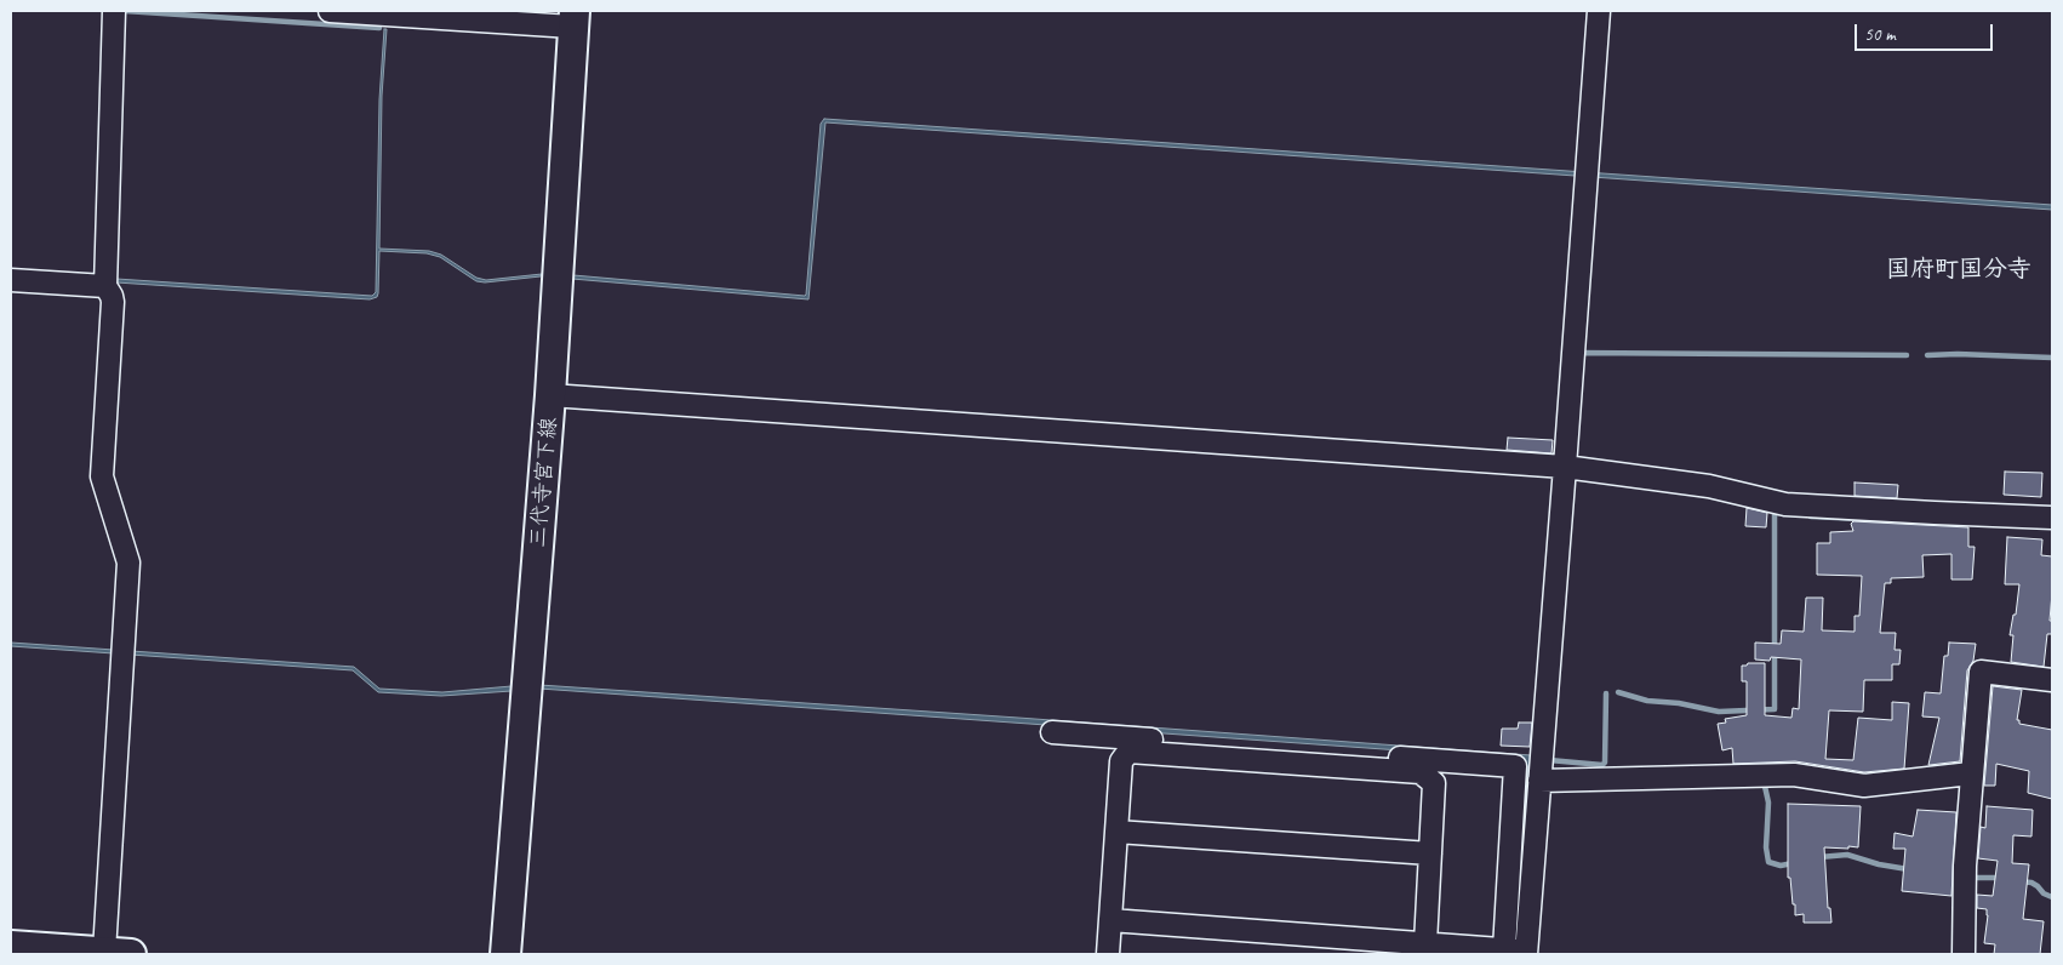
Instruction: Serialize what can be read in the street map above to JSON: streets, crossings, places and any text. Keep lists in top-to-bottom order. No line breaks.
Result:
{"streets":{"main road":["三代寺宮下線"]},"districts":["国府町国分寺"],"scale_bar":"50 m"}
